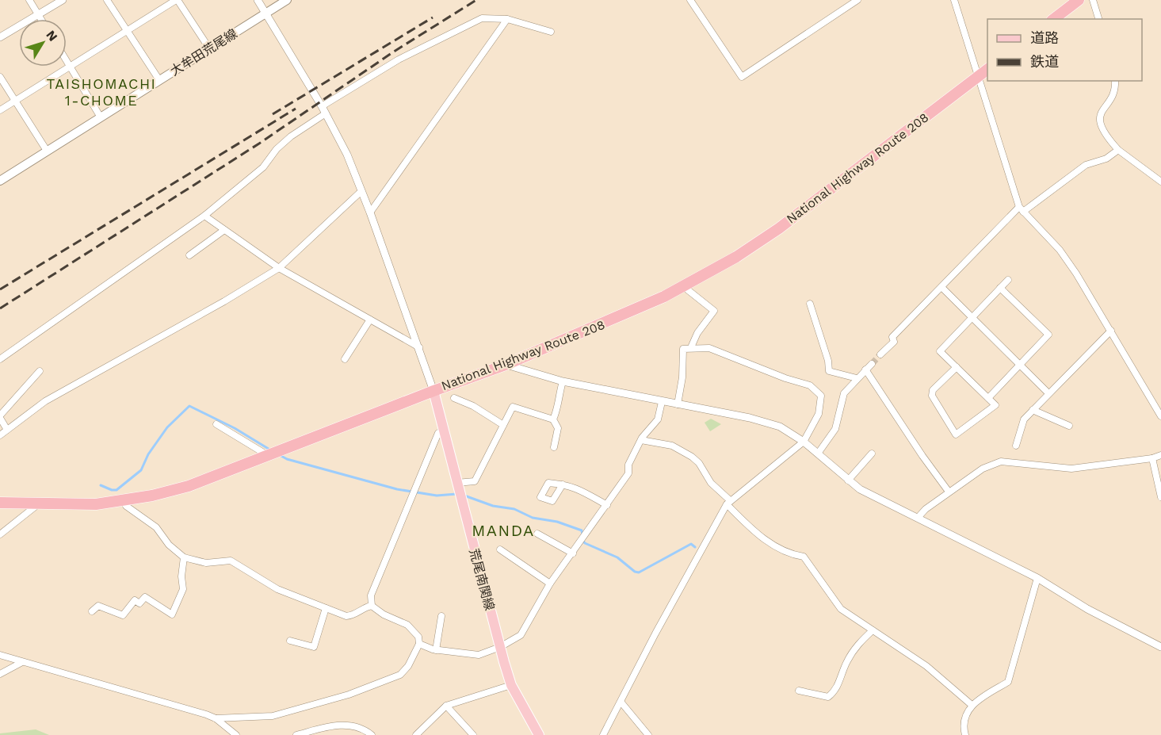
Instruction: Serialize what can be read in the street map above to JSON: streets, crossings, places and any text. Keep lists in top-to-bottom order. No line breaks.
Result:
{"streets":{"highway":["National Highway Route 208"],"main road":["大牟田荒尾線","荒尾南関線"]},"crossings":[["National Highway Route 208","荒尾南関線"]],"districts":["TAISHOMACHI 1-CHOME","MANDA"],"legend":["道路","鉄道"],"north":"top right"}
